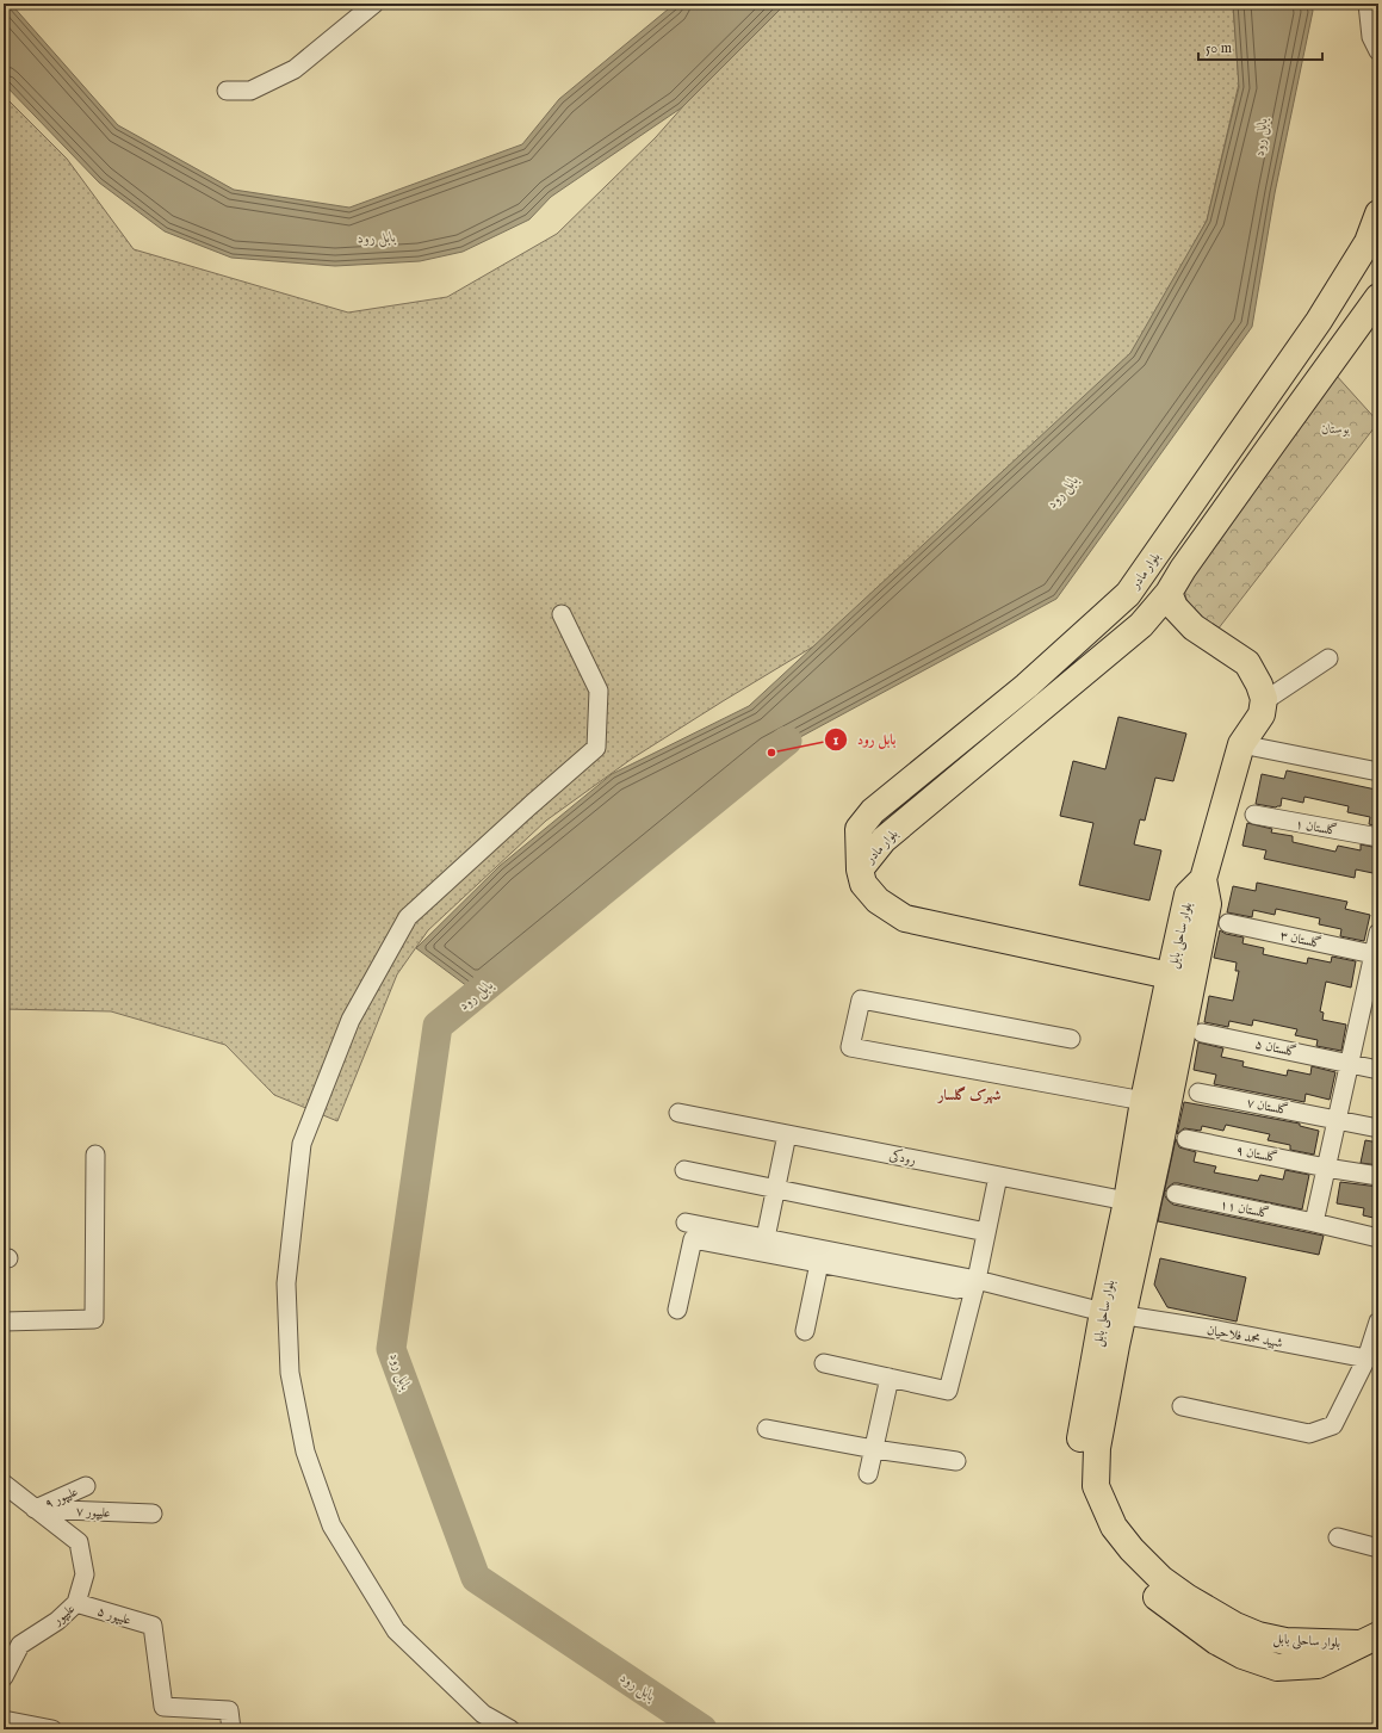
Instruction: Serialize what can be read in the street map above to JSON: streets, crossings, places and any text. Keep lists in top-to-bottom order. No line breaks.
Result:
{"streets":{"main road":["بلوار مادر","بلوار ساحلی بابل"],"street":["گلستان ۱","گلستان ۳","گلستان ۵","گلستان ۷","گلستان ۹","رودکی","گلستان ۱۱","شهید محمد فلاحیان","علیپور ۹","علیپور ۷","علیپور","علیپور ۵"]},"crossings":[["بلوار مادر","بلوار ساحلی بابل"],["بلوار ساحلی بابل","رودکی"],["بلوار ساحلی بابل","شهید محمد فلاحیان"],["علیپور ۹","علیپور ۷"],["علیپور ۹","علیپور"],["علیپور ۷","علیپور"],["علیپور","علیپور ۵"]],"districts":["شهرک گلسار"],"water":["بابل رود"],"parks":["بوستان"],"places":["بابل رود"],"scale_bar":"50 m"}
